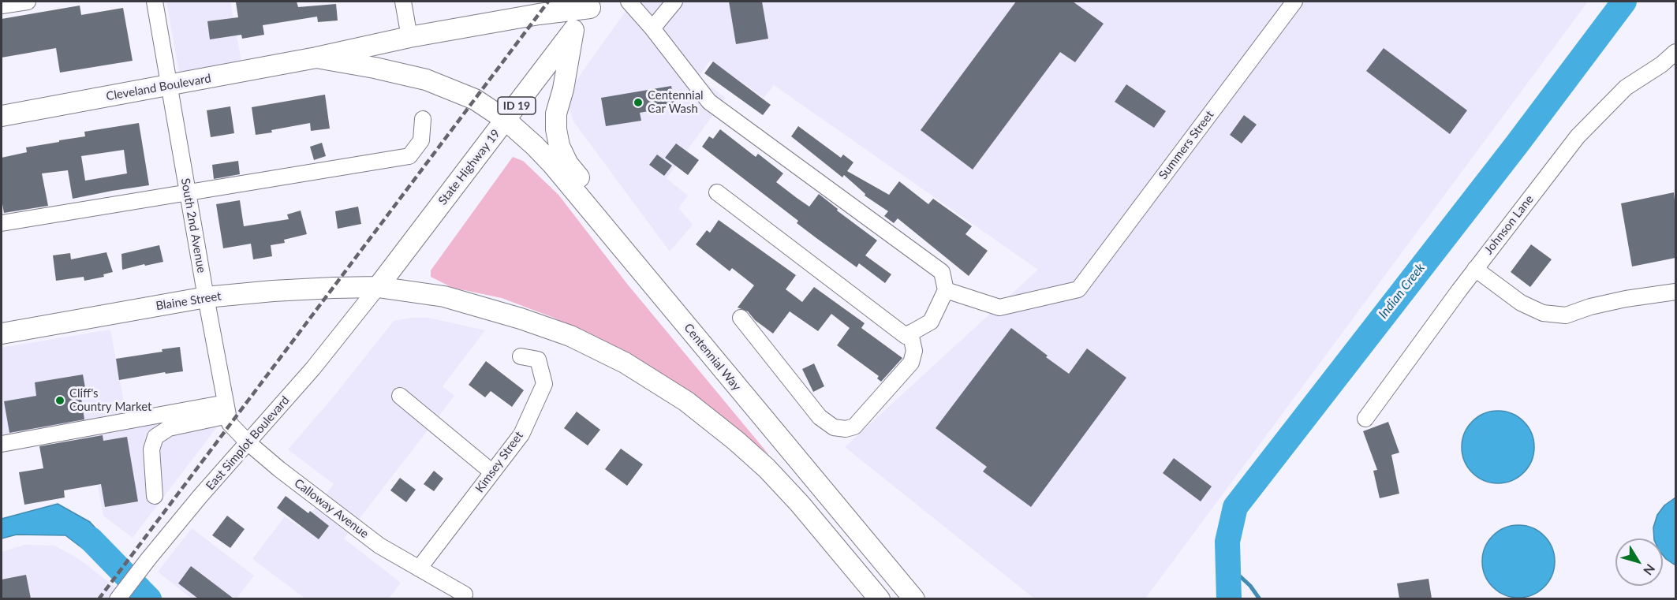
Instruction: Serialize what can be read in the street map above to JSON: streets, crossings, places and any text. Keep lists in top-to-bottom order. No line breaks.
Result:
{"streets":{"main road":["Cleveland Boulevard","ID 19","State Highway 19","Blaine Street","Centennial Way"],"street":["Summers Street","Johnson Lane","South 2nd Avenue","East Simplot Boulevard","Kimsey Street","Calloway Avenue"]},"crossings":[["Cleveland Boulevard","State Highway 19"],["Cleveland Boulevard","South 2nd Avenue"],["Cleveland Boulevard","Centennial Way"],["State Highway 19","Blaine Street"],["State Highway 19","Centennial Way"],["State Highway 19","East Simplot Boulevard"],["South 2nd Avenue","Blaine Street"],["South 2nd Avenue","East Simplot Boulevard"],["South 2nd Avenue","Calloway Avenue"],["Blaine Street","East Simplot Boulevard"],["East Simplot Boulevard","Calloway Avenue"],["Kimsey Street","Calloway Avenue"]],"water":["Indian Creek"],"places":["Centennial Car Wash","Cliff's Country Market"],"north":"bottom right"}
